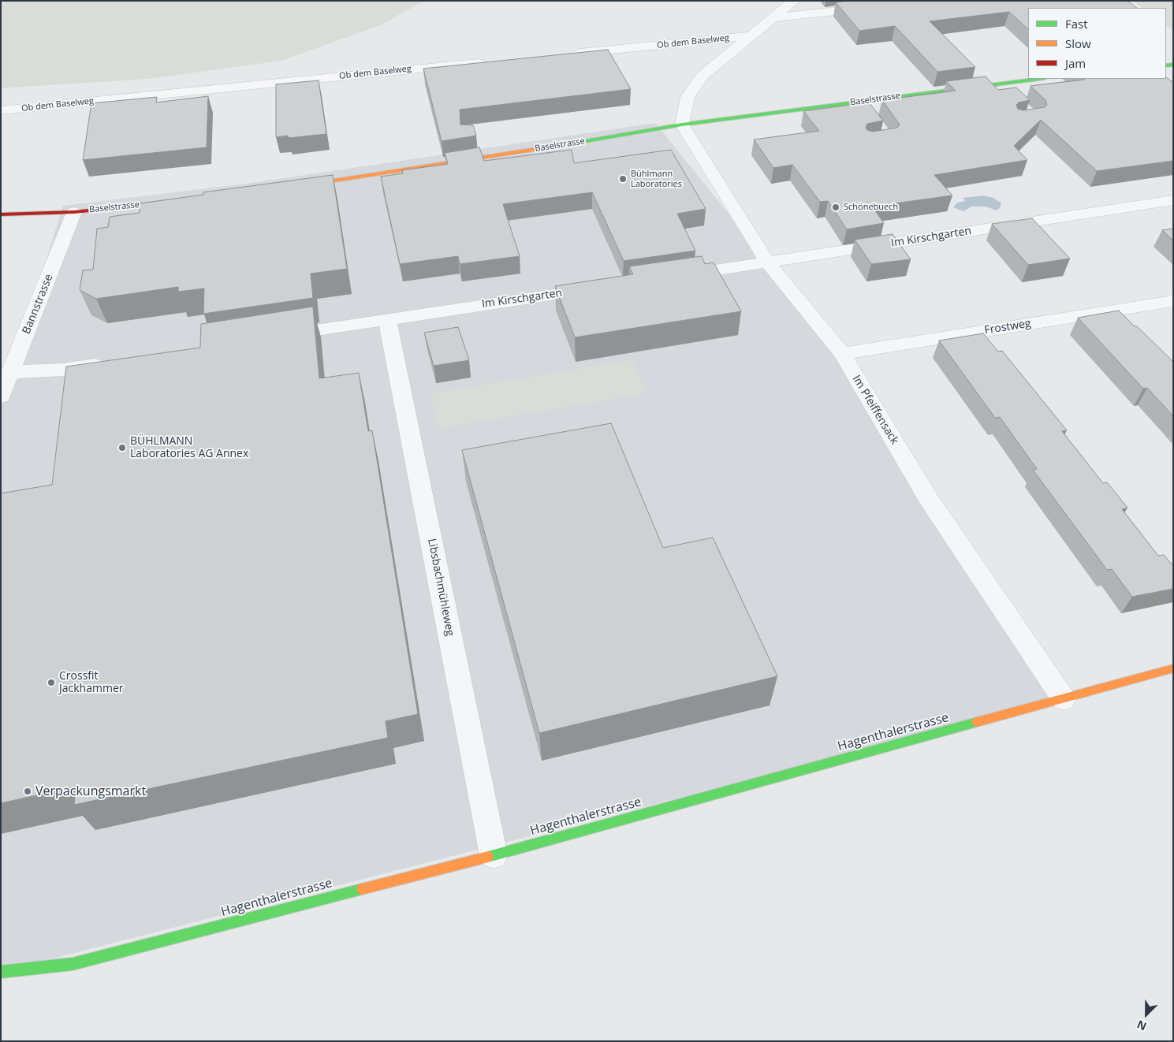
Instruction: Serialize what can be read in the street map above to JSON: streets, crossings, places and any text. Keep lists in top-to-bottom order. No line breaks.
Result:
{"streets":{"street":["Ob dem Baselweg","Baselstrasse","Im Kirschgarten","Bannstrasse","Frostweg","Im Pfeiffensack","Libsbachmühleweg","Hagenthalerstrasse"]},"crossings":[["Baselstrasse","Bannstrasse"],["Baselstrasse","Im Pfeiffensack"],["Im Kirschgarten","Im Pfeiffensack"],["Im Kirschgarten","Libsbachmühleweg"],["Frostweg","Im Pfeiffensack"],["Im Pfeiffensack","Hagenthalerstrasse"],["Libsbachmühleweg","Hagenthalerstrasse"]],"places":["Bühlmann Laboratories","Schönebuech","BÜHLMANN Laboratories AG Annex","Crossfit Jackhammer","Verpackungsmarkt"],"legend":["Fast","Slow","Jam"],"north":"bottom left"}
